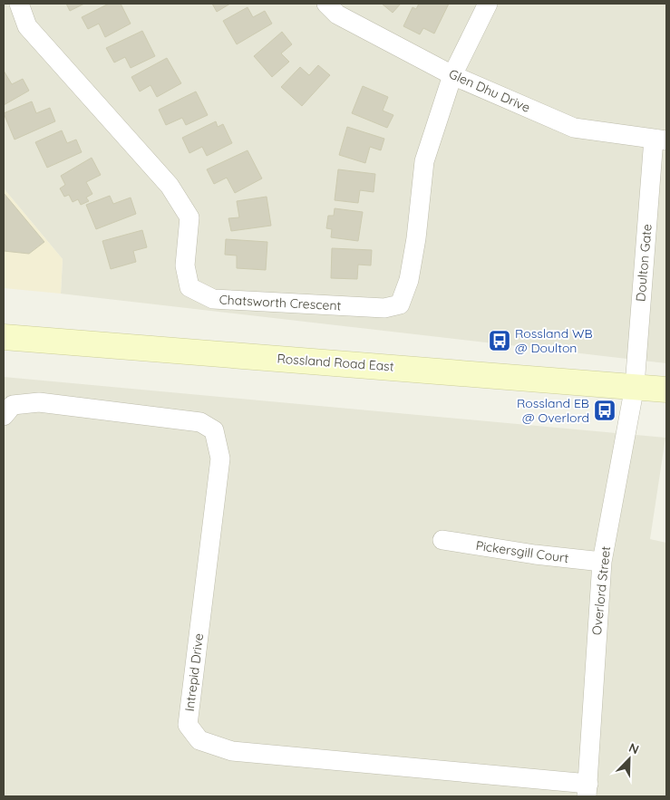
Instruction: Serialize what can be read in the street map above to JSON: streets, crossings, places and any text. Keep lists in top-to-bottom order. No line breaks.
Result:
{"streets":{"main road":["Rossland Road East"],"street":["Glen Dhu Drive","Doulton Gate","Chatsworth Crescent","Pickersgill Court","Overlord Street","Intrepid Drive"]},"crossings":[["Glen Dhu Drive","Doulton Gate"],["Glen Dhu Drive","Chatsworth Crescent"],["Doulton Gate","Rossland Road East"],["Doulton Gate","Overlord Street"],["Rossland Road East","Overlord Street"],["Pickersgill Court","Overlord Street"],["Overlord Street","Intrepid Drive"]],"places":{"bus stop":["Rossland WB @ Doulton","Rossland EB @ Overlord"]},"north":"top right"}
